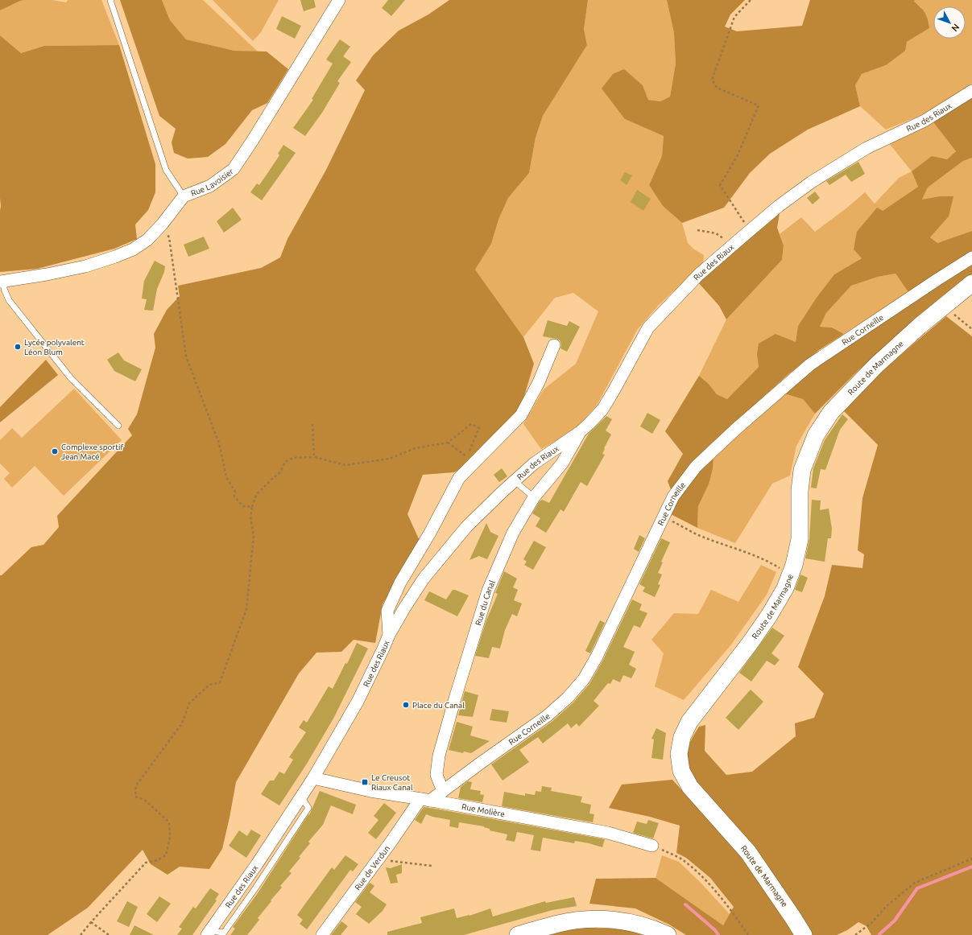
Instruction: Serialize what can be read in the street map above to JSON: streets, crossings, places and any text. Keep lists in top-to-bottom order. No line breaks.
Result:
{"streets":{"street":["Rue des Riaux","Rue Lavoisier","Rue Corneille","Route de Marmagne","Rue du Canal","Rue Molière","Rue de Verdun"]},"crossings":[["Rue des Riaux","Rue du Canal"],["Rue des Riaux","Rue Molière"],["Rue Corneille","Rue du Canal"],["Rue Corneille","Rue Molière"],["Rue Corneille","Rue de Verdun"],["Rue Molière","Rue de Verdun"]],"places":{"other":["Lycée polyvalent Léon Blum","Complexe sportif Jean Macé","Place du Canal"],"transit":["Le Creusot Riaux Canal"]},"north":"bottom right"}
